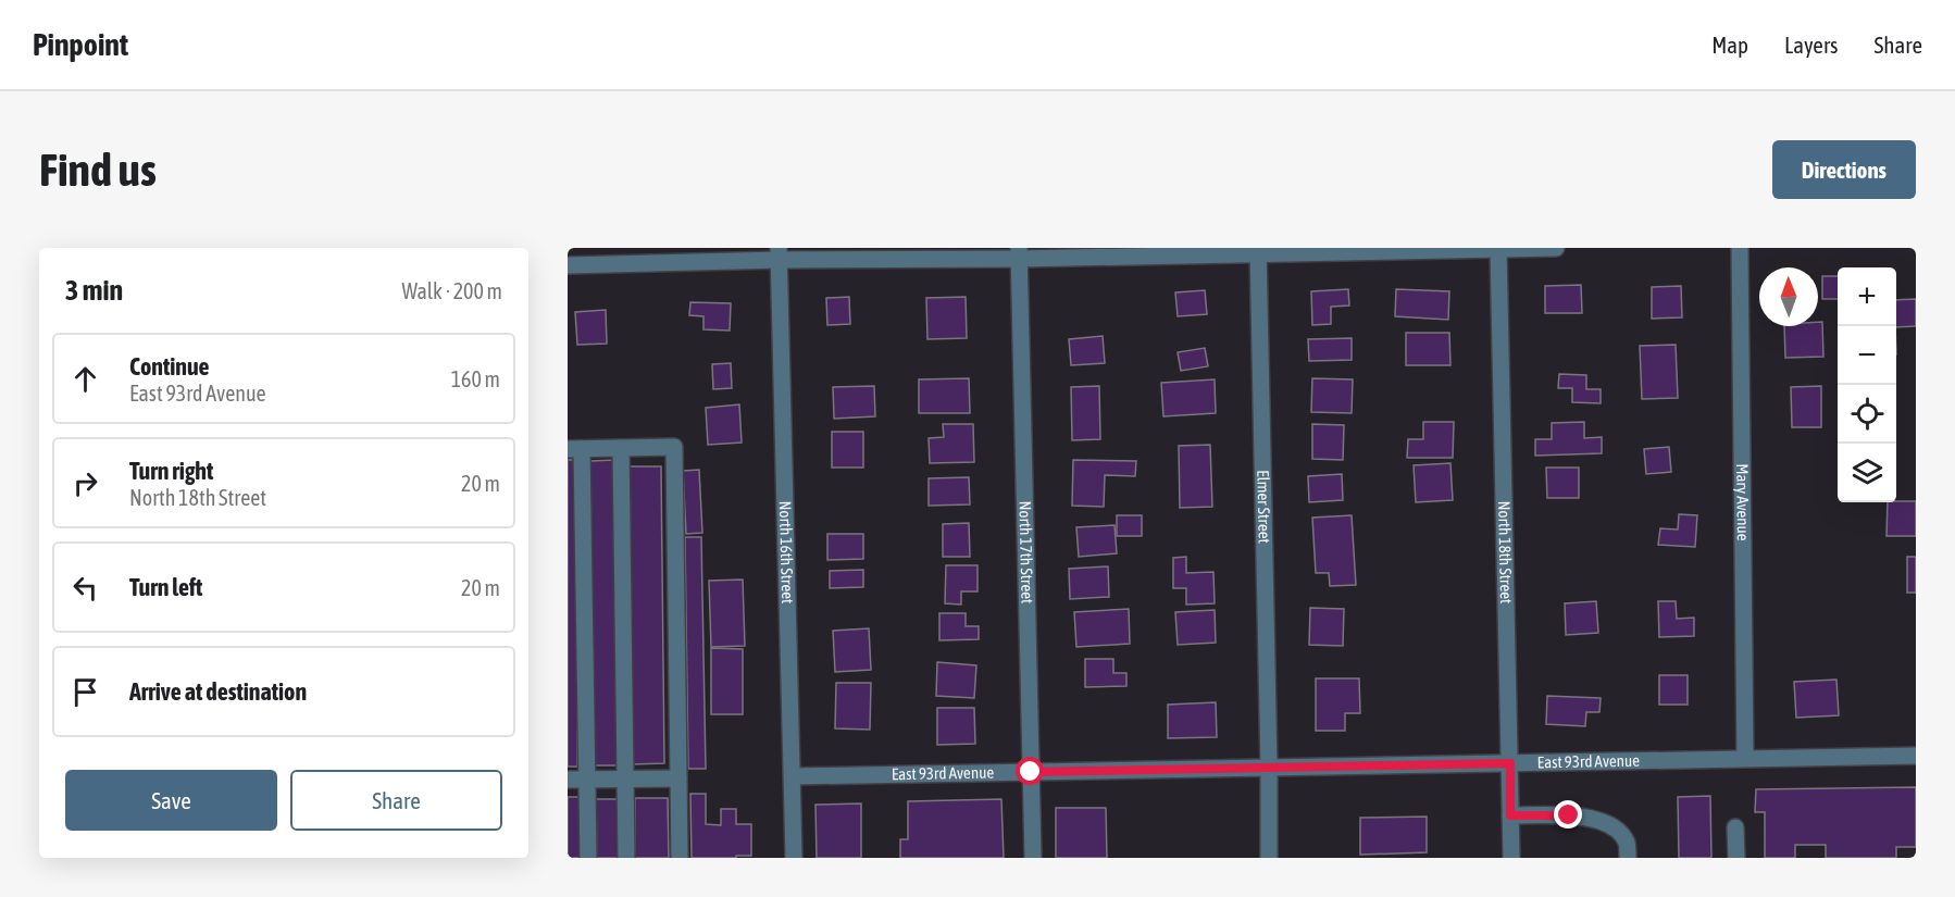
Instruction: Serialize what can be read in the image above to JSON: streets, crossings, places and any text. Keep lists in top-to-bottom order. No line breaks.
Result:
{"streets":{"street":["Mary Avenue","Elmer Street","North 16th Street","North 18th Street","North 17th Street","East 93rd Avenue"]},"crossings":[["Mary Avenue","East 93rd Avenue"],["Elmer Street","East 93rd Avenue"],["North 16th Street","East 93rd Avenue"],["North 18th Street","East 93rd Avenue"],["North 17th Street","East 93rd Avenue"]],"north":"top","page":{"header":"Pinpoint","nav":["Map","Layers","Share"],"buttons":["Directions",["Save","Share"]],"title":"Find us","heading":["3 min","Walk · 200 m"],"map_buttons":["+","−"],"list":[["Continue","East 93rd Avenue","160 m"],["Turn right","North 18th Street","20 m"],["Turn left","20 m"],"Arrive at destination"]}}
